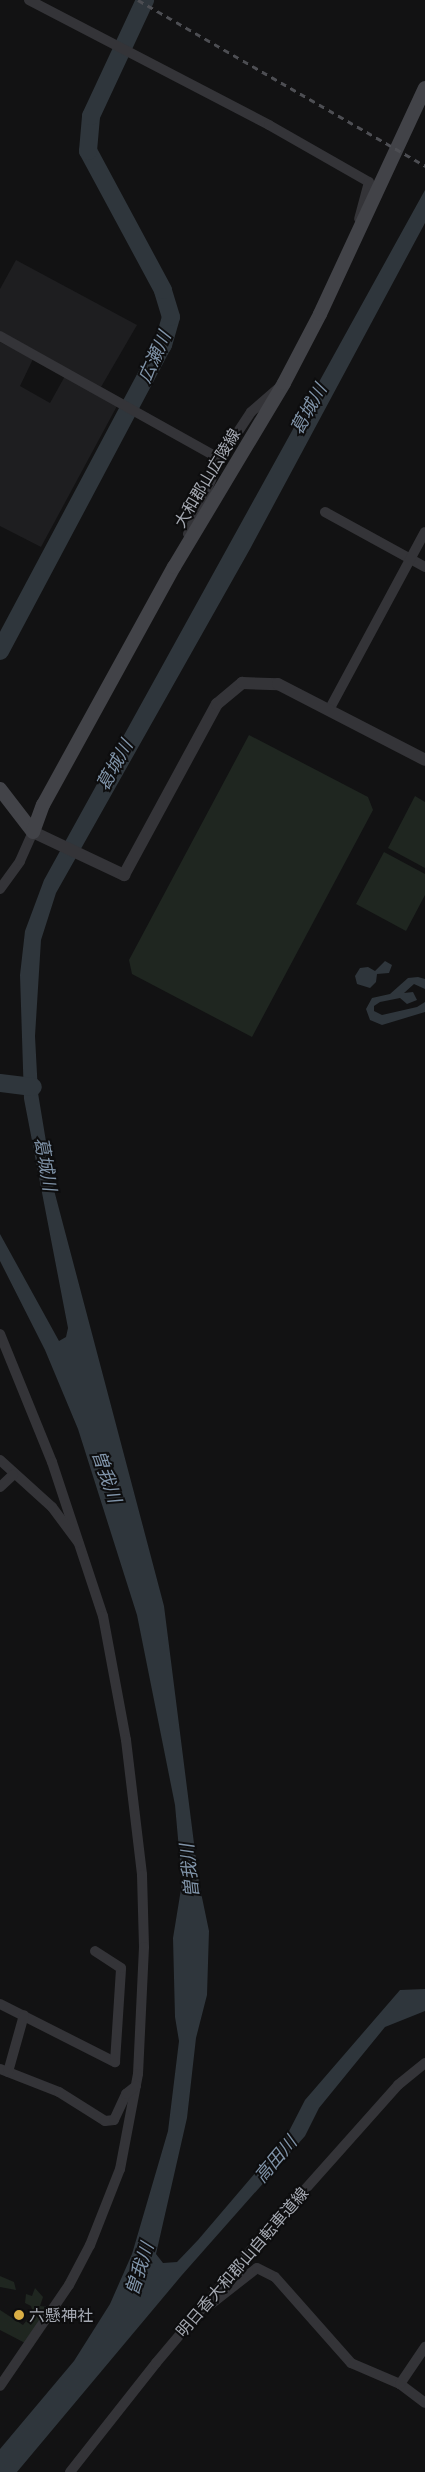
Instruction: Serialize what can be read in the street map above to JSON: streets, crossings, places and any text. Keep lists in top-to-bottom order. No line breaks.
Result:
{"streets":{"main road":["大和郡山広陵線"],"street":["明日香大和郡山自転車道線"]},"water":["広瀬川","葛城川","曽我川","高田川"],"places":["六懸神社"]}
